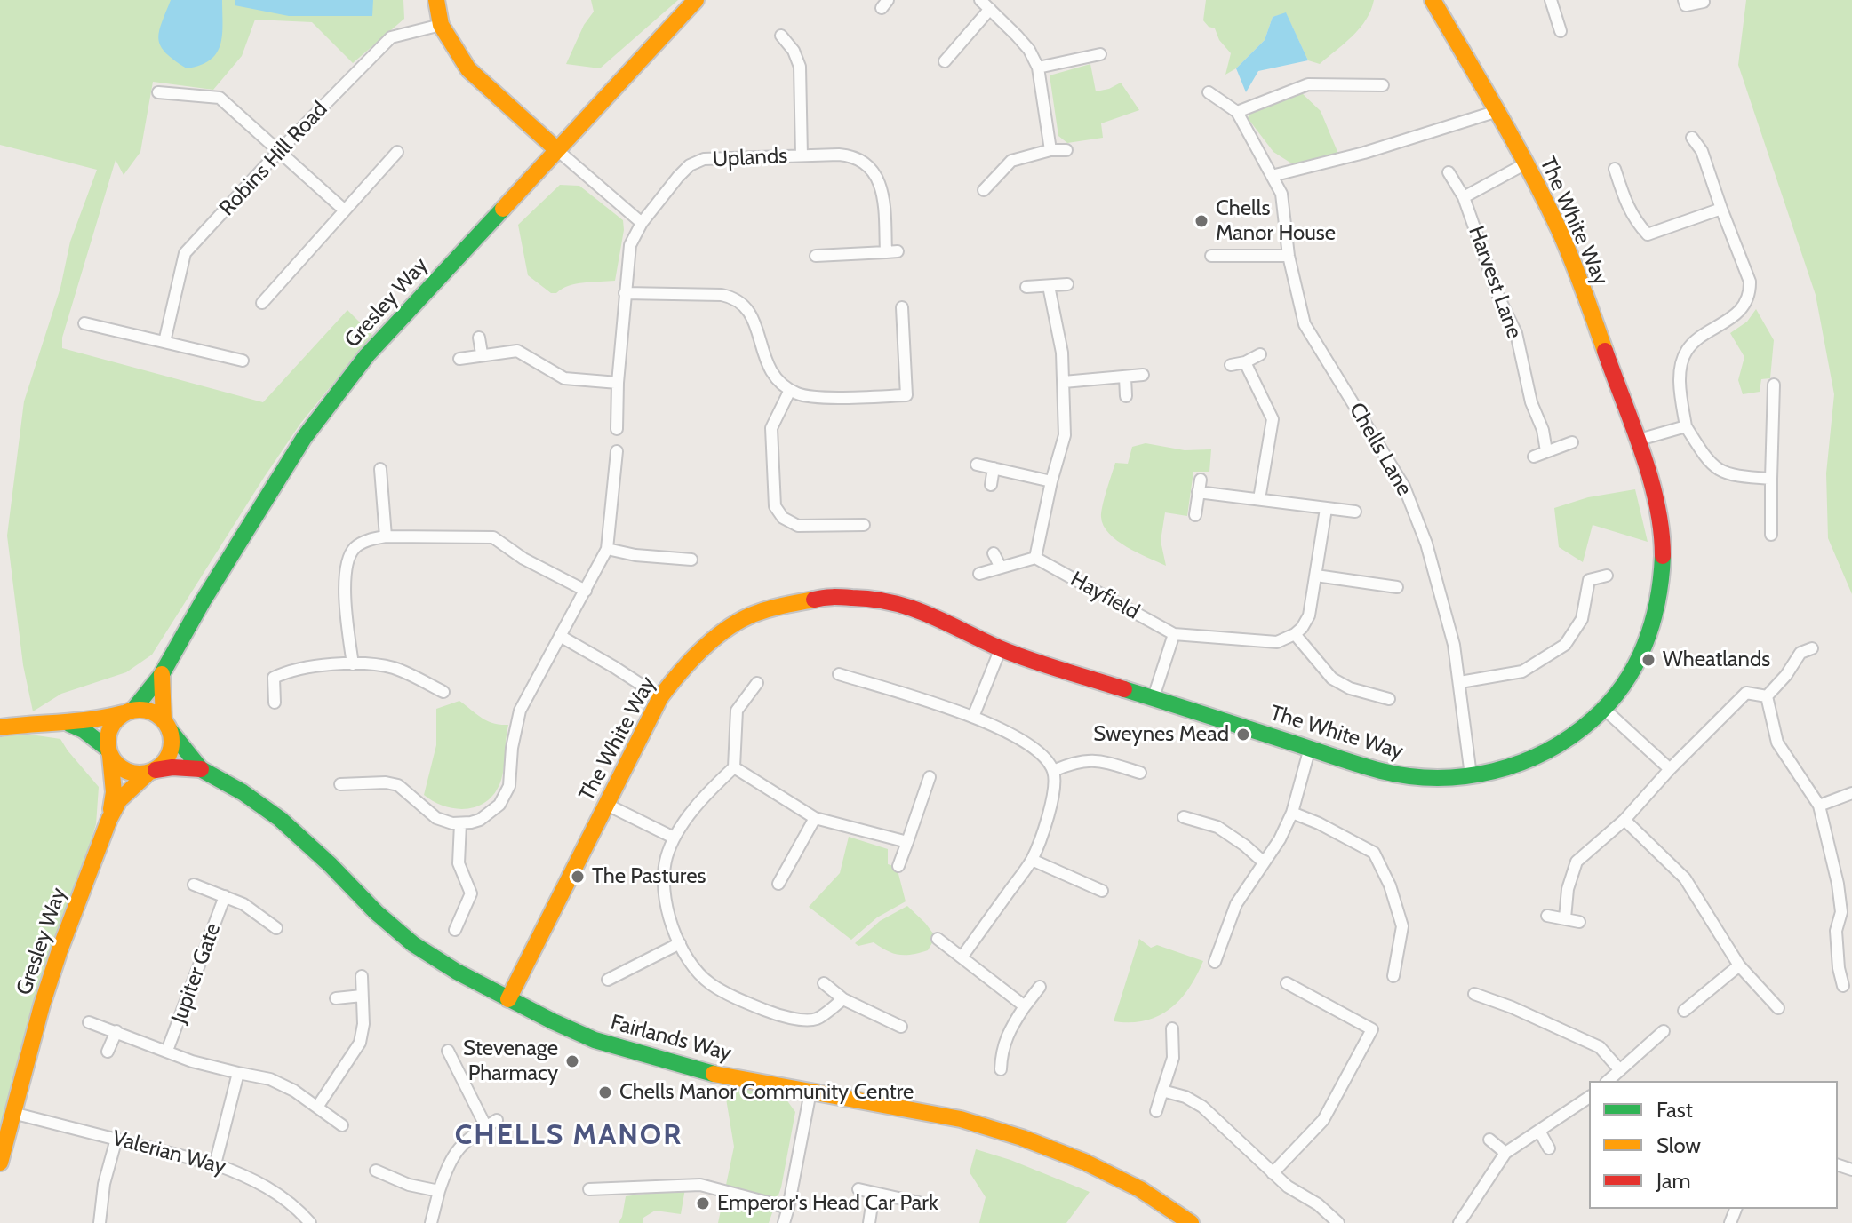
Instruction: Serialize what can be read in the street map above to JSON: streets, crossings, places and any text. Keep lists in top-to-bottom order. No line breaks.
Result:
{"streets":{"street":["Uplands","Robins Hill Road","The White Way","Harvest Lane","Gresley Way","Chells Lane","Hayfield","Jupiter Gate","Fairlands Way","Valerian Way"]},"crossings":[["The White Way","Chells Lane"],["The White Way","Fairlands Way"],["Gresley Way","Fairlands Way"],["Gresley Way","Valerian Way"]],"districts":["CHELLS MANOR"],"places":["Chells Manor House","Wheatlands","Sweynes Mead","The Pastures","Stevenage Pharmacy","Chells Manor Community Centre","Emperor's Head Car Park"],"legend":["Fast","Slow","Jam"]}
